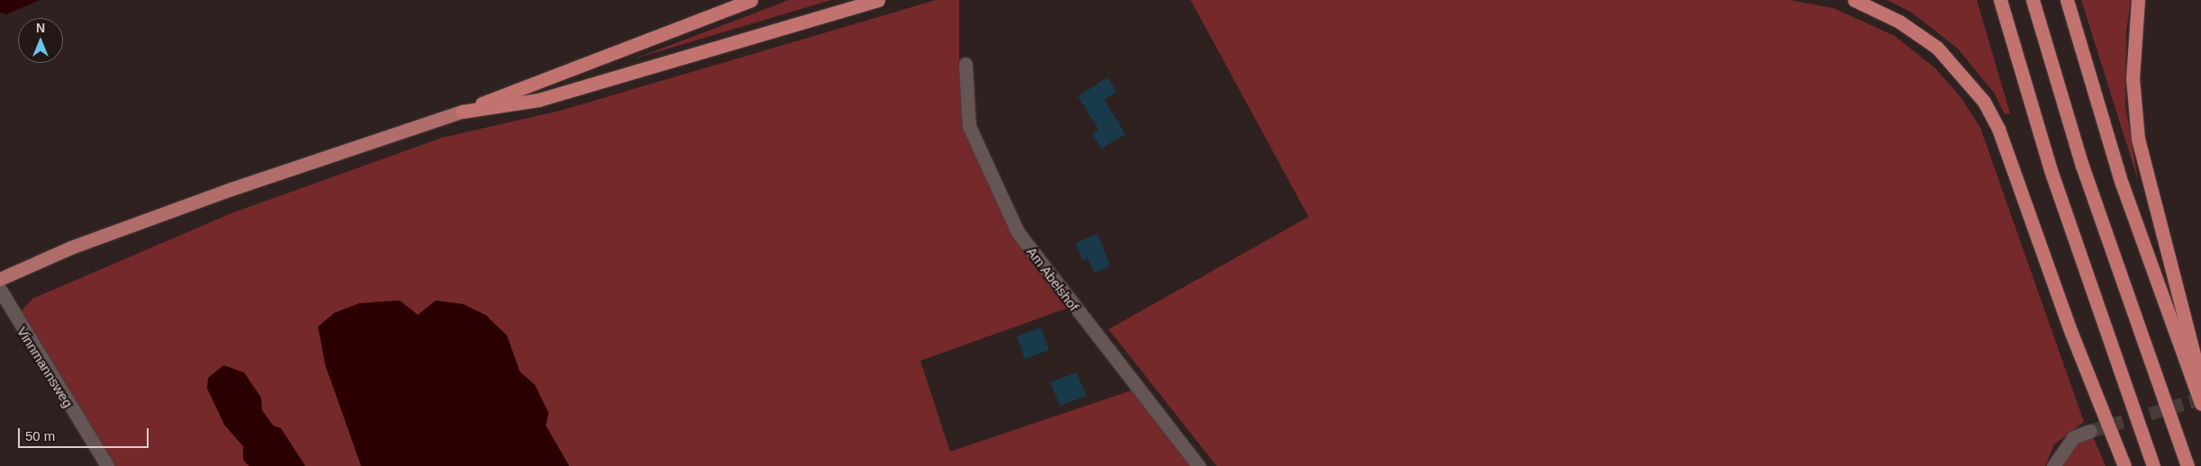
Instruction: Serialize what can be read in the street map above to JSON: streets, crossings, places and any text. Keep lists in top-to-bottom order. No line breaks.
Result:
{"streets":{"street":["Am Abelshof","Vinnmannsweg"]},"scale_bar":"50 m","north":"top"}
